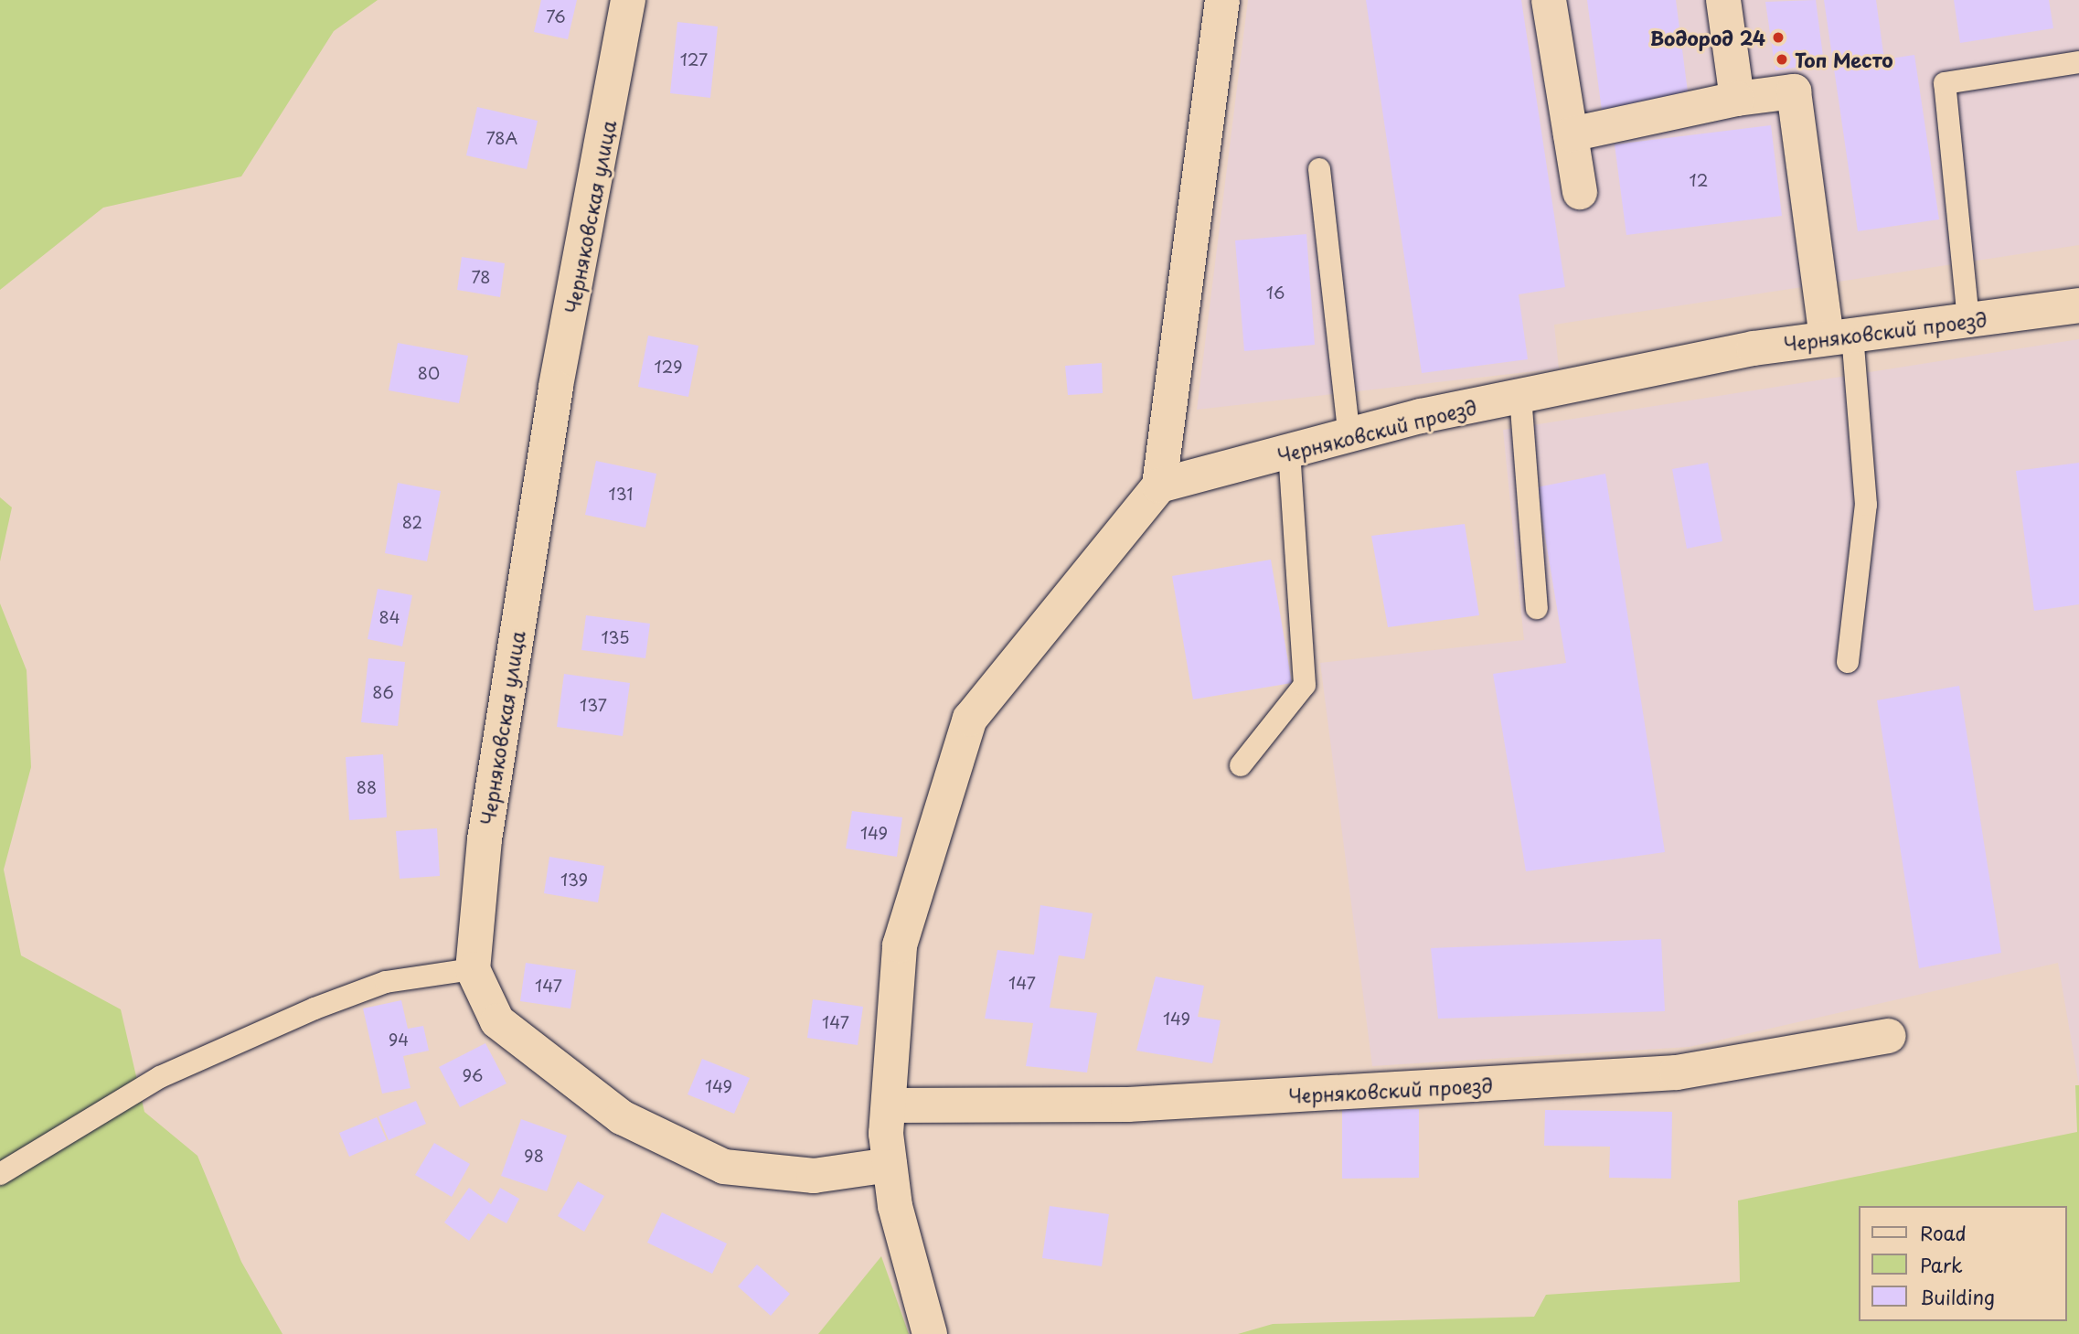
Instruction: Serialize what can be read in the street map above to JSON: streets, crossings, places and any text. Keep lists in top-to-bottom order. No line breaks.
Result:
{"streets":{"street":["Черняковская улица","Черняковский проезд"]},"places":["Водород 24","Топ Место"],"house_numbers":["76","127","78А","12","78","16","129","80","131","82","84","135","86","137","88","149","139","147","147","149","147","94","96","149","98"],"legend":["Road","Park","Building"]}
